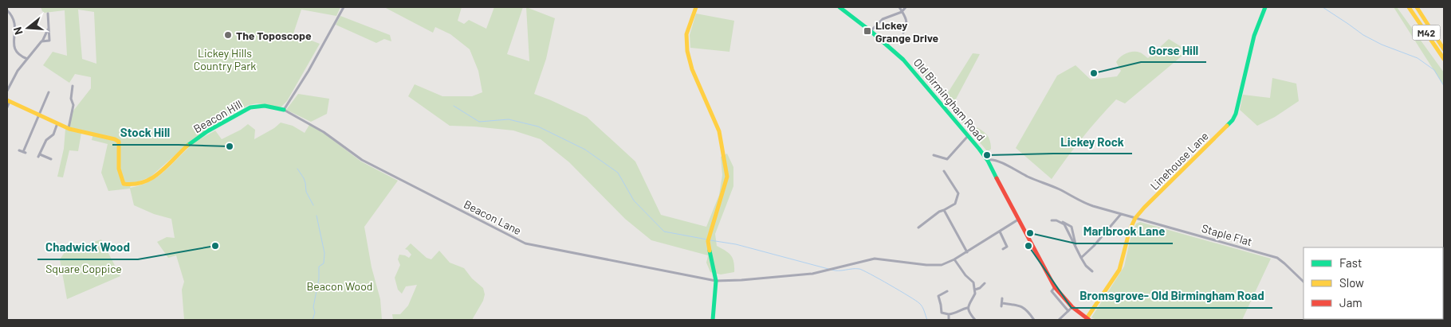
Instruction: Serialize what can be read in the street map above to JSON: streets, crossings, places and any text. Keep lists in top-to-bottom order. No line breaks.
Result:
{"streets":{"main road":["M42","Old Birmingham Road","Beacon Hill","Linehouse Lane"],"street":["Beacon Lane","Staple Flat"]},"crossings":[["Old Birmingham Road","Linehouse Lane"],["Old Birmingham Road","Beacon Lane"],["Old Birmingham Road","Staple Flat"],["Beacon Hill","Beacon Lane"],["Linehouse Lane","Staple Flat"]],"parks":["Lickey Hills Country Park","Square Coppice","Beacon Wood"],"places":{"transit":["Lickey Grange Drive"],"other":["The Toposcope","Gorse Hill","Stock Hill","Lickey Rock","Marlbrook Lane","Chadwick Wood","Bromsgrove- Old Birmingham Road"]},"legend":["Fast","Slow","Jam"],"north":"left"}
